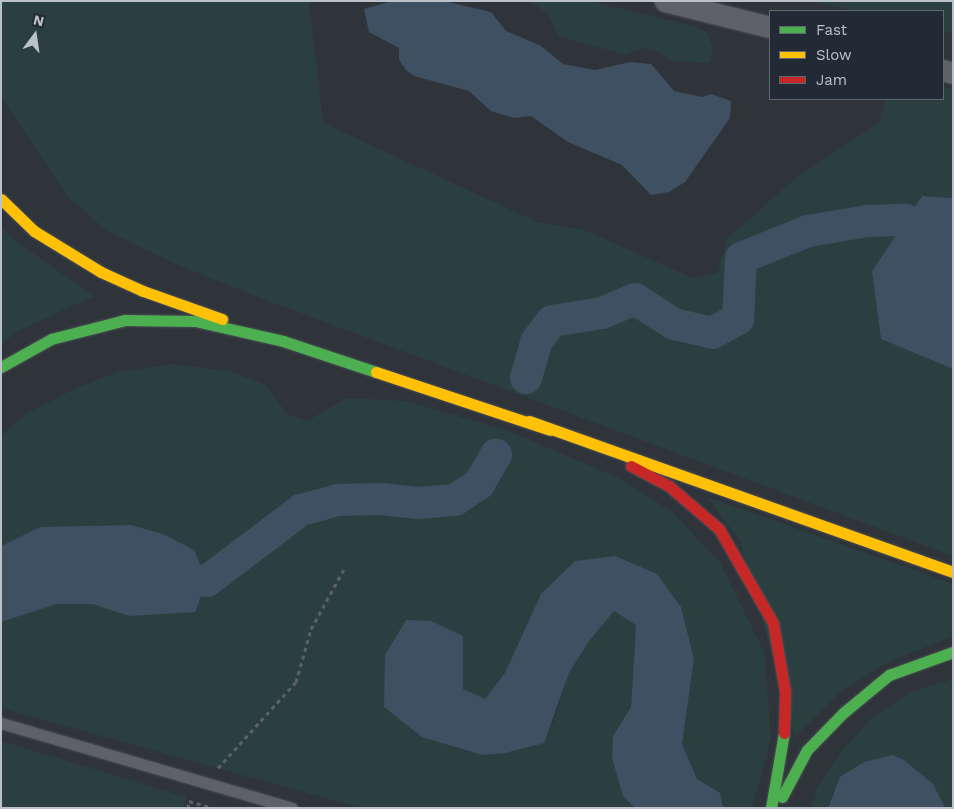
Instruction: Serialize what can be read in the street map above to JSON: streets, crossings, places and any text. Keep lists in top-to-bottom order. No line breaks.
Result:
{"legend":["Fast","Slow","Jam"],"north":"top"}
